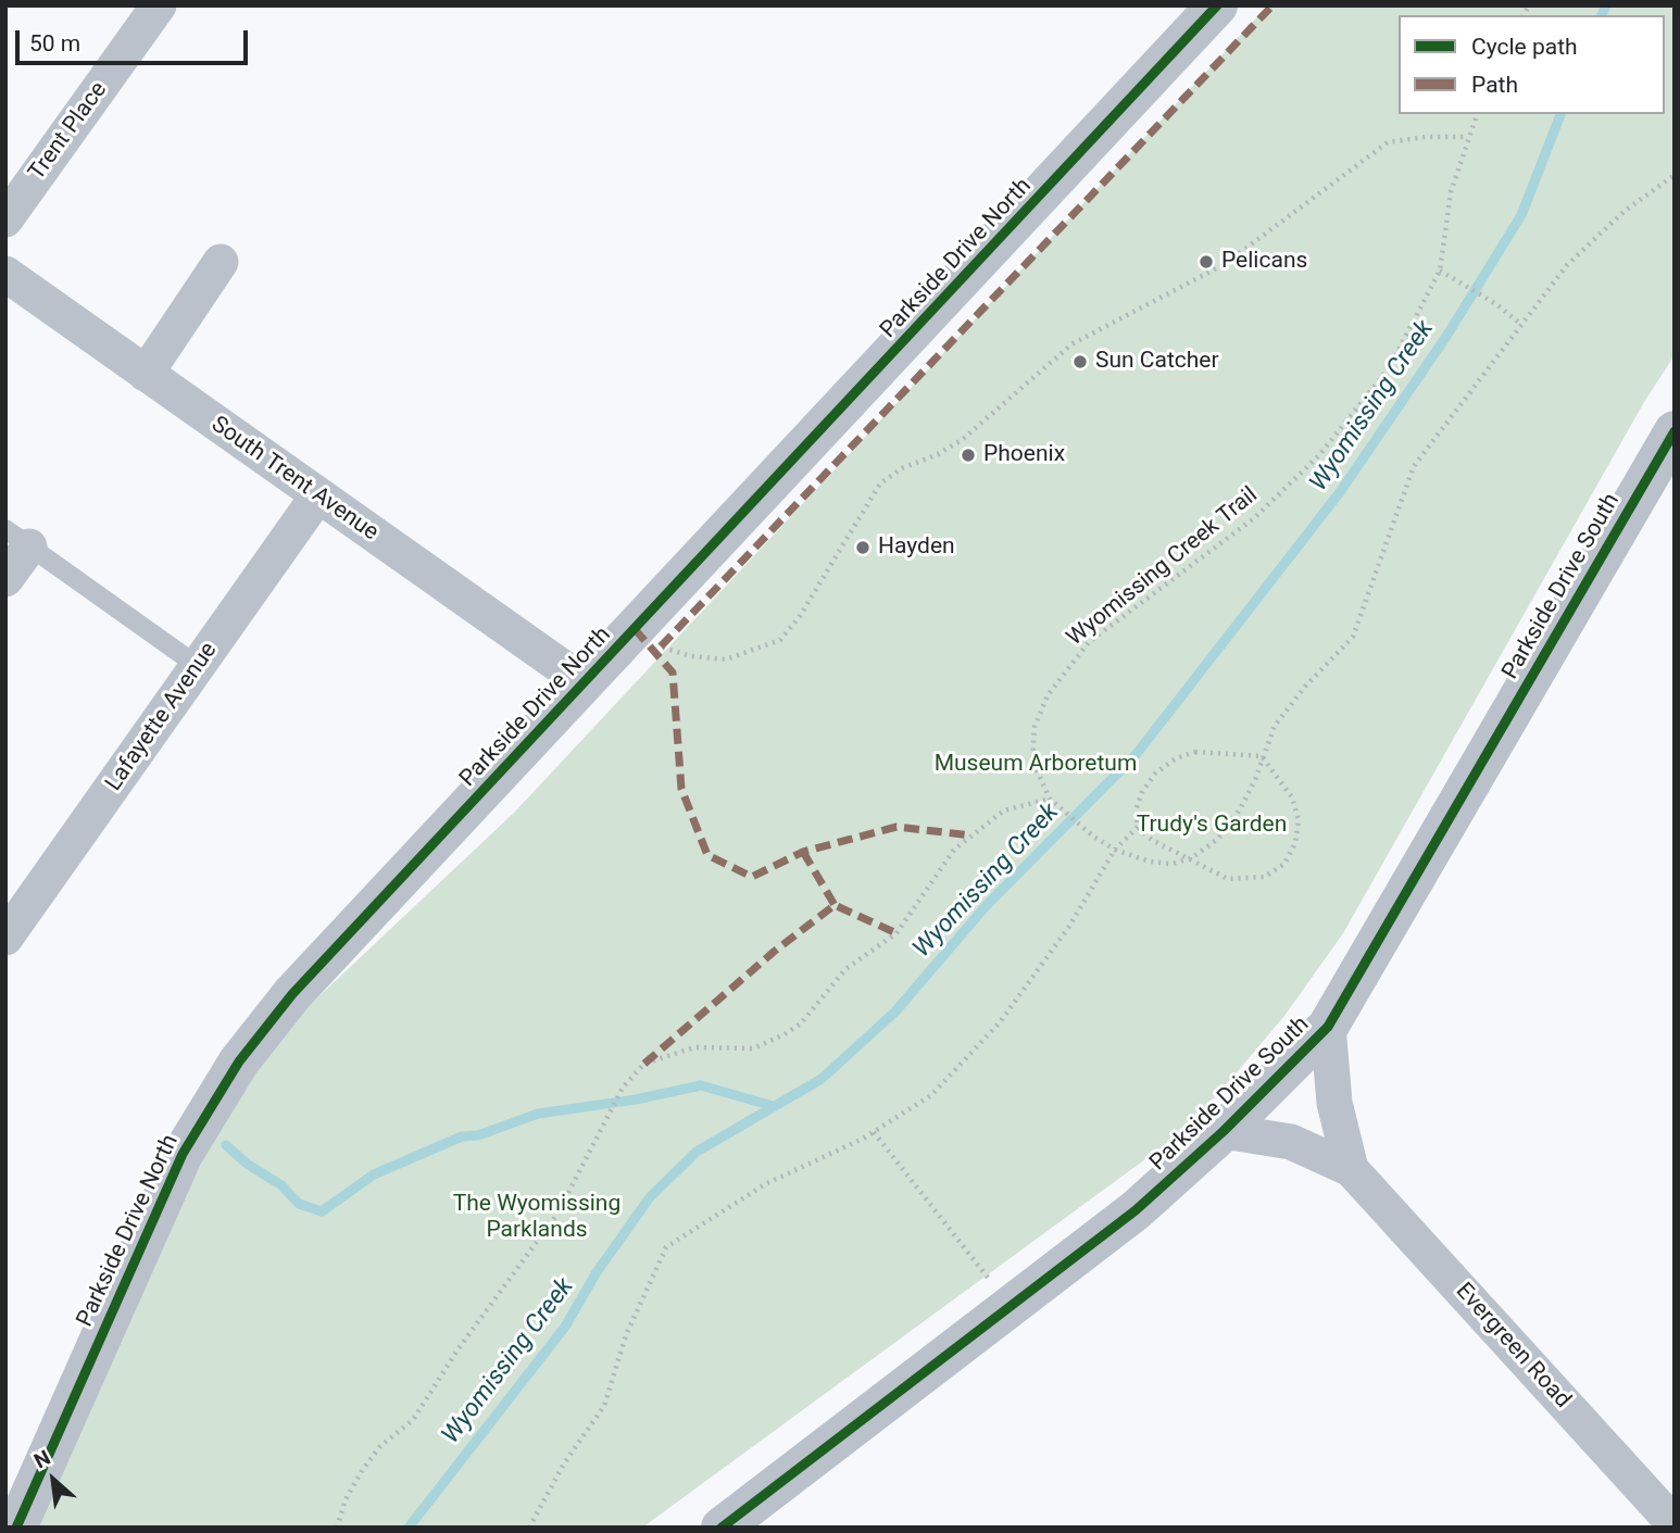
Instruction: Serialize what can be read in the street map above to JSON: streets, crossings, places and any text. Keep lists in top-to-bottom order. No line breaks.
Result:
{"streets":{"street":["Trent Place","Parkside Drive North","South Trent Avenue","Parkside Drive South","Lafayette Avenue","Evergreen Road"],"path":["Wyomissing Creek Trail"]},"crossings":[["Parkside Drive North","South Trent Avenue"],["South Trent Avenue","Lafayette Avenue"],["Parkside Drive South","Evergreen Road"]],"water":["Wyomissing Creek"],"parks":["Museum Arboretum","Trudy's Garden","The Wyomissing Parklands"],"places":["Pelicans","Sun Catcher","Phoenix","Hayden"],"legend":["Cycle path","Path"],"scale_bar":"50 m","north":"top left"}
